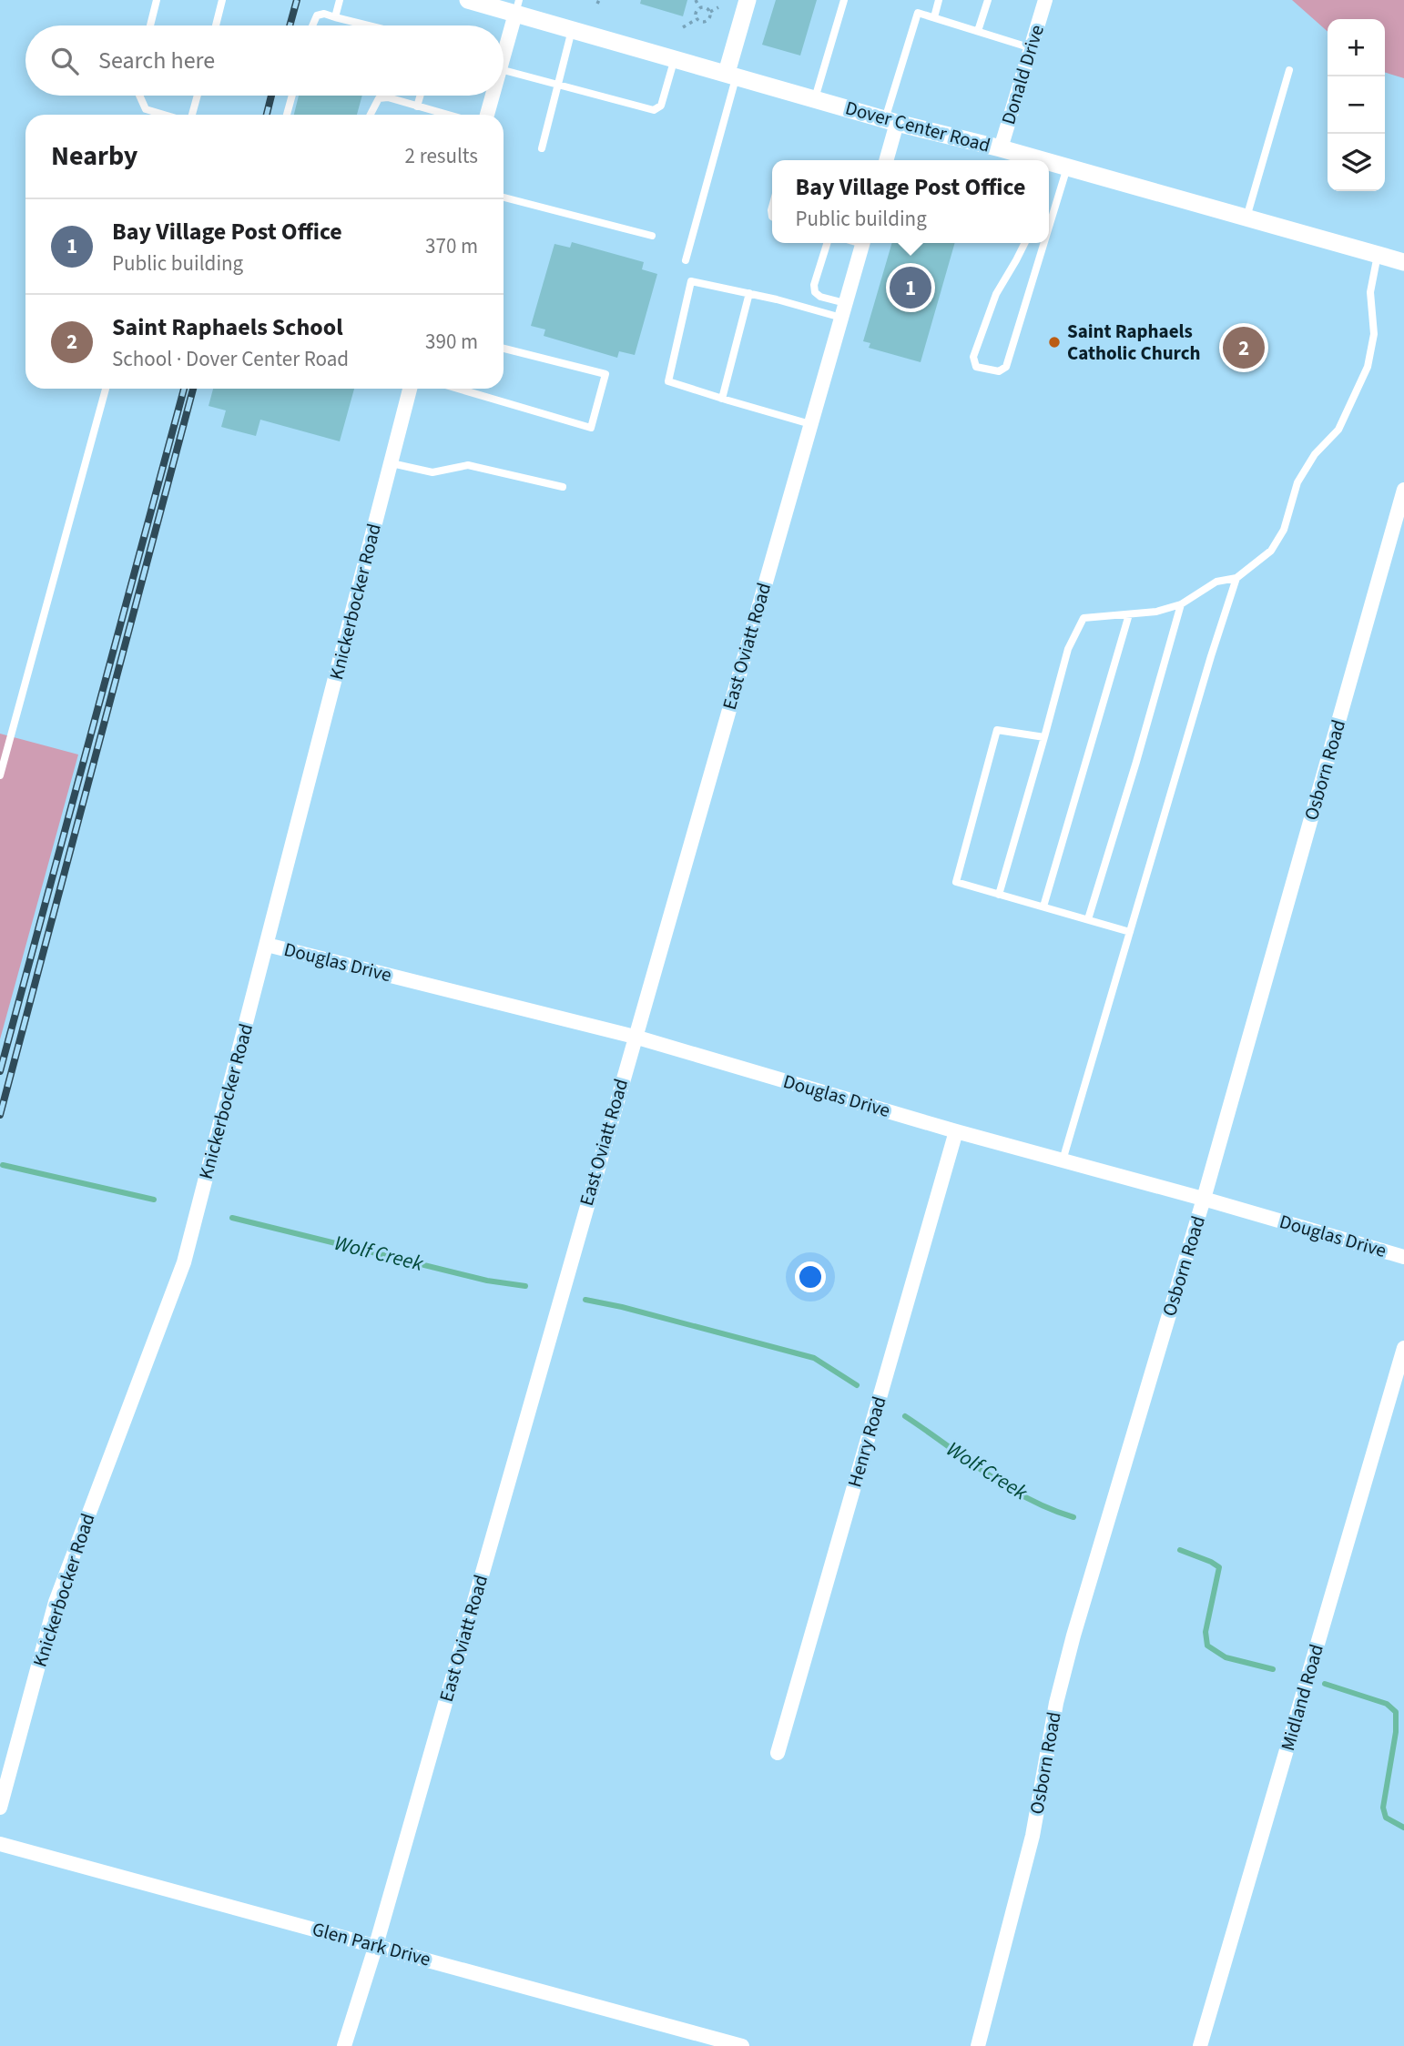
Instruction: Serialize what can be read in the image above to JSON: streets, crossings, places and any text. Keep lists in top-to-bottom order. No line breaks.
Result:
{"streets":{"street":["Donald Drive","Dover Center Road","Knickerbocker Road","East Oviatt Road","Osborn Road","Douglas Drive","Henry Road","Midland Road","Glen Park Drive"]},"crossings":[["Donald Drive","Dover Center Road"],["Knickerbocker Road","Douglas Drive"],["East Oviatt Road","Douglas Drive"],["East Oviatt Road","Glen Park Drive"],["Osborn Road","Douglas Drive"],["Douglas Drive","Henry Road"]],"water":["Wolf Creek"],"places":["Saint Raphaels Catholic Church"],"page":{"map_buttons":["+","−"],"search":"Search here","heading":["Nearby","2 results"],"popup":["Bay Village Post Office","Public building"],"list":[{"mark":"1","name":"Bay Village Post Office","note":"Public building","value":"370 m"},{"mark":"2","name":"Saint Raphaels School","note":"School · Dover Center Road","value":"390 m"}],"pins":["1","2"]}}
